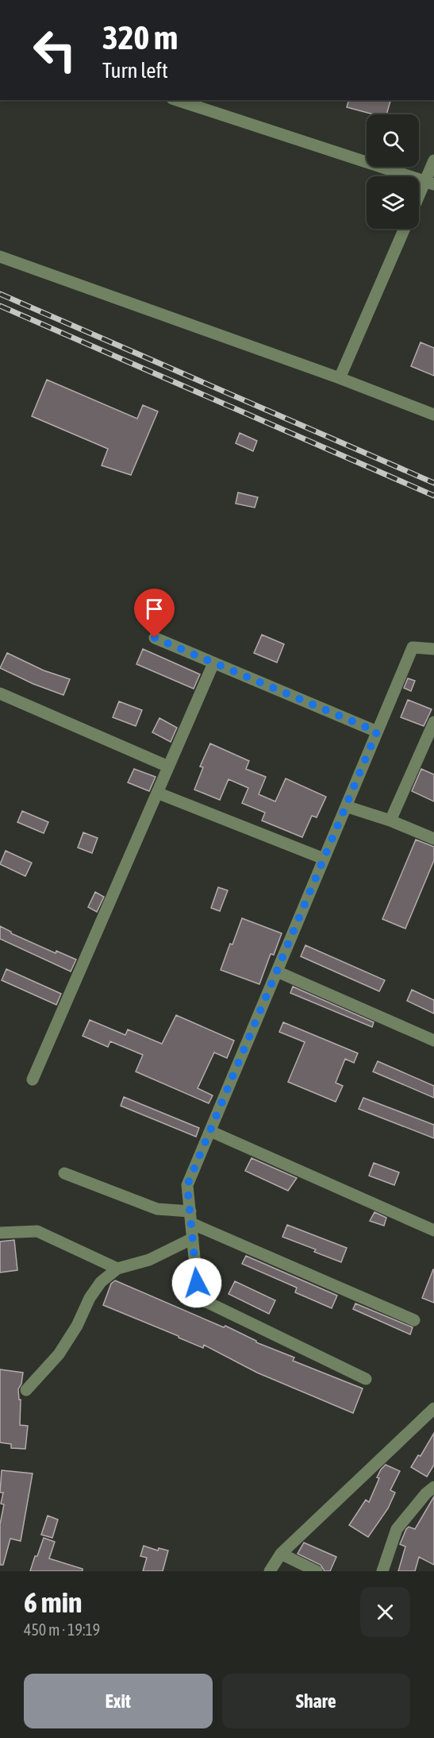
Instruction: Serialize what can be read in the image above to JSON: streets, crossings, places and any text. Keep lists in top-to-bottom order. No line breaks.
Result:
{"page":{"turn":["320 m","Turn left"],"heading":["6 min","450 m · 19:19"],"buttons":["Exit","Share"]}}
